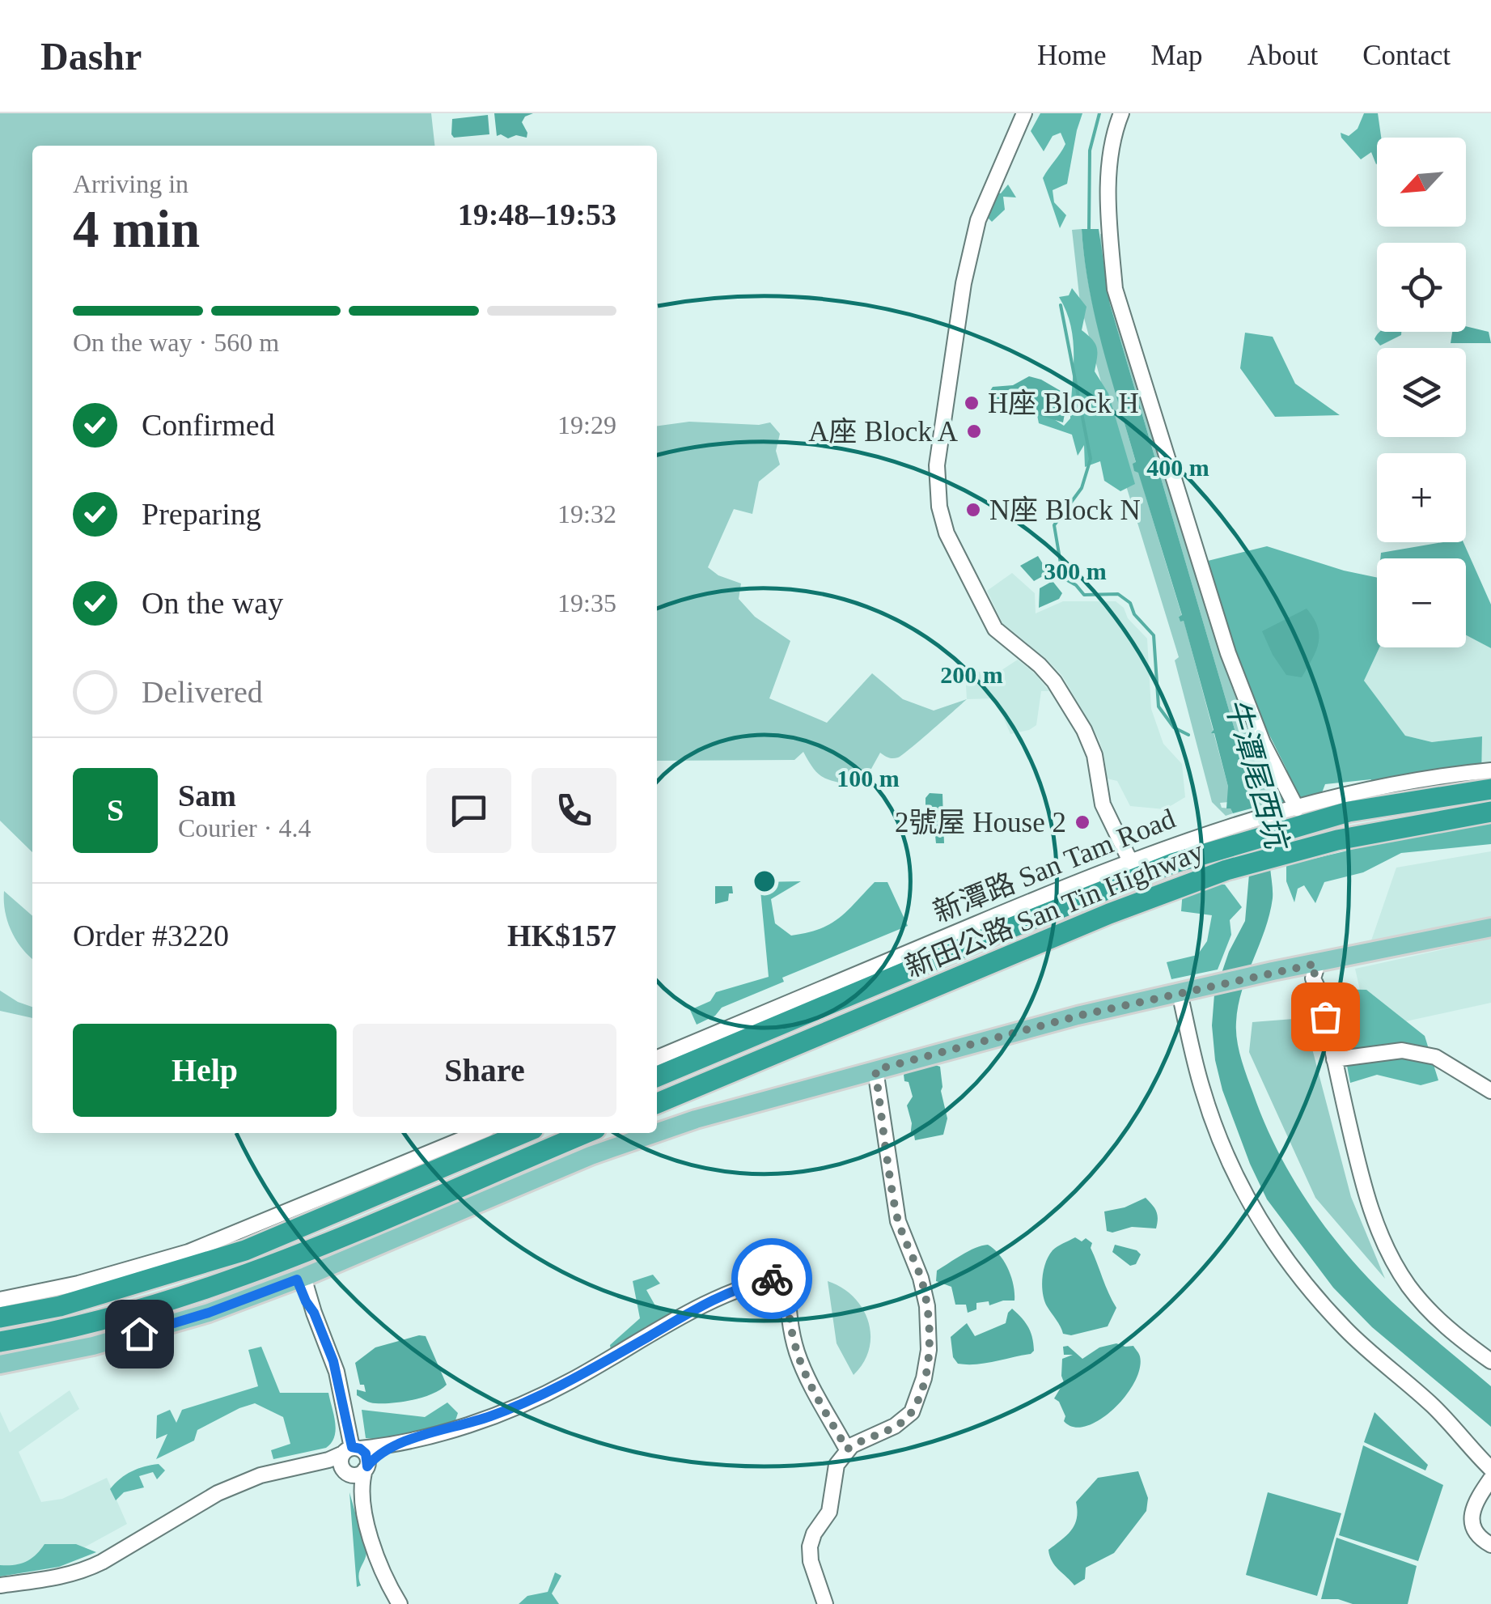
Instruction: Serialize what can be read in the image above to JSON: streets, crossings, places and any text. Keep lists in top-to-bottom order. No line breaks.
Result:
{"streets":{"highway":["新田公路 San Tin Highway"],"street":["新潭路 San Tam Road"]},"crossings":[["新潭路 San Tam Road","新田公路 San Tin Highway"]],"water":["牛潭尾西坑"],"places":["H座 Block H","A座 Block A","N座 Block N","2號屋 House 2"],"north":"bottom left","page":{"header":"Dashr","nav":["Home","Map","About","Contact"],"map_buttons":["+","−"],"heading":["4 min","Arriving in","19:48–19:53"],"panel":["Sam","Courier · 4.4","Order #3220","HK$157"],"bar":"On the way · 560 m","list":[["Confirmed","19:29"],["Preparing","19:32"],["On the way","19:35"],"Delivered"],"round":"S","buttons":["Help","Share"]},"rings":["400 m","300 m","200 m","100 m"]}
